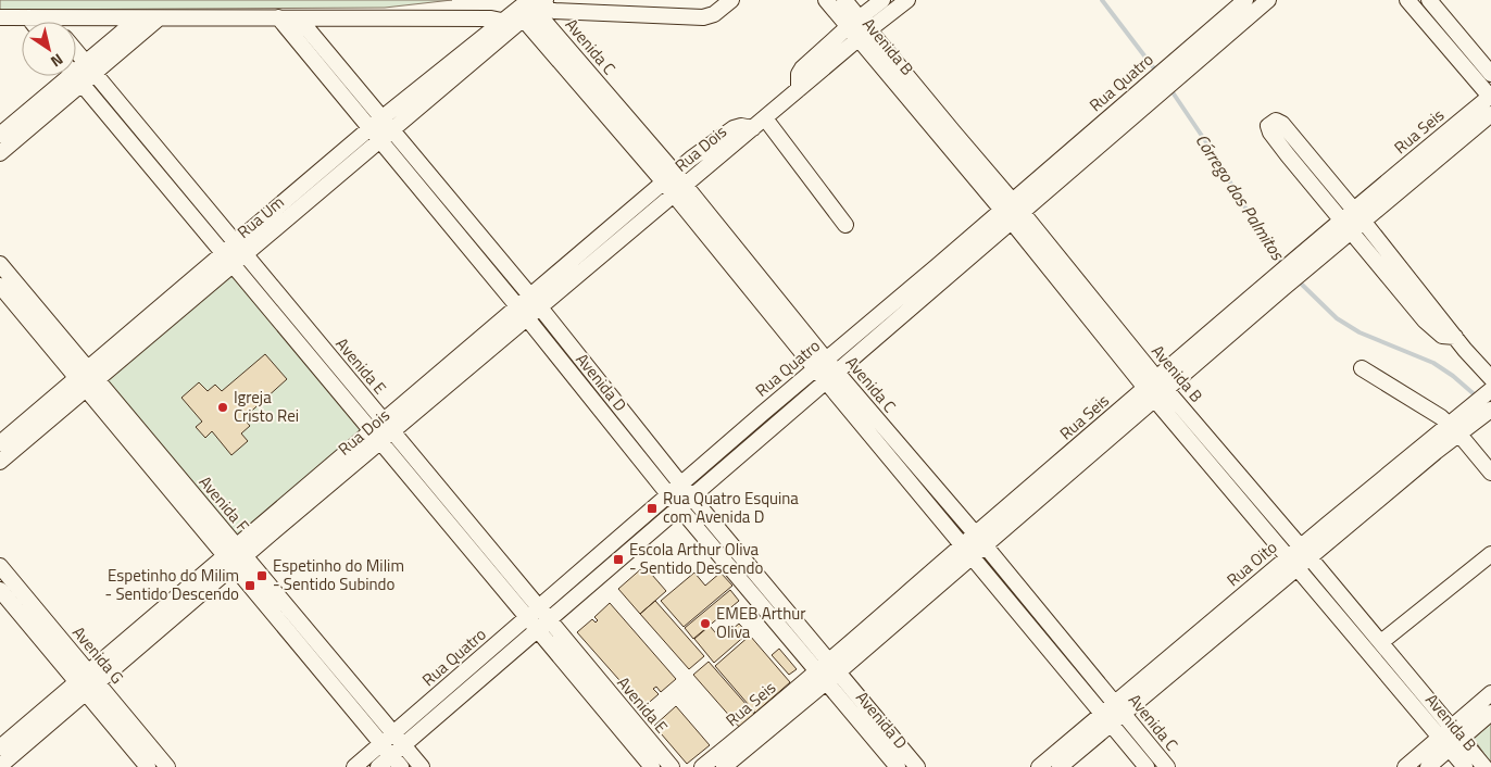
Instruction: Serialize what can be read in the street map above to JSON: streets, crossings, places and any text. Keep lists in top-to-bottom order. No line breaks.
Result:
{"streets":{"street":["Avenida C","Avenida B","Rua Quatro","Rua Seis","Rua Dois","Rua Um","Avenida E","Avenida D","Avenida F","Rua Oito","Avenida G"]},"crossings":[["Avenida C","Rua Quatro"],["Avenida C","Rua Seis"],["Avenida C","Rua Dois"],["Avenida C","Rua Um"],["Avenida C","Rua Oito"],["Avenida B","Rua Quatro"],["Avenida B","Rua Seis"],["Avenida B","Rua Dois"],["Avenida B","Rua Oito"],["Rua Quatro","Avenida E"],["Rua Quatro","Avenida D"],["Rua Quatro","Avenida F"],["Rua Seis","Avenida D"],["Rua Dois","Avenida E"],["Rua Dois","Avenida D"],["Rua Dois","Avenida F"],["Rua Dois","Avenida G"],["Rua Um","Avenida E"],["Rua Um","Avenida D"],["Rua Um","Avenida F"]],"water":["Córrego dos Palmitos"],"places":{"other":["Igreja Cristo Rei","EMEB Arthur Oliva"],"transit":["Rua Quatro Esquina com Avenida D","Escola Arthur Oliva - Sentido Descendo","Espetinho do Milim - Sentido Subindo","Espetinho do Milim - Sentido Descendo"]},"north":"bottom right"}
